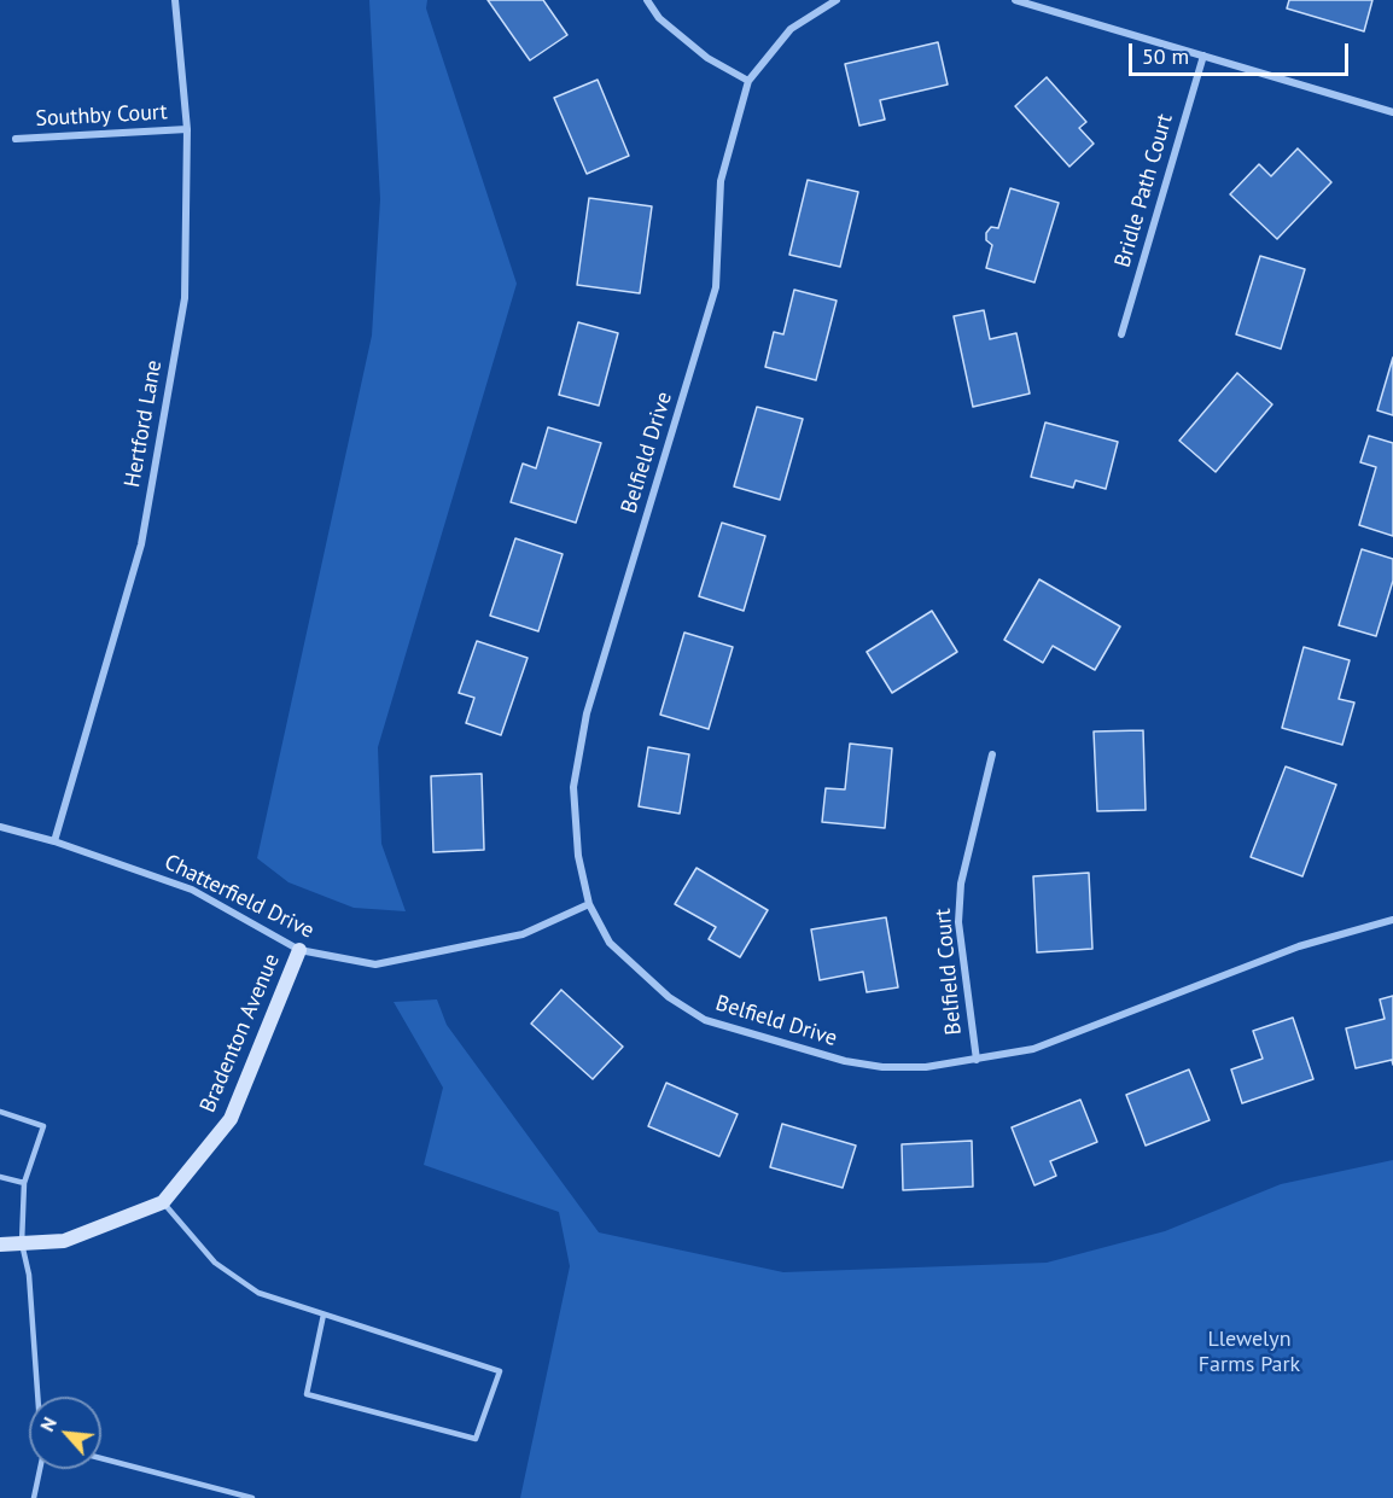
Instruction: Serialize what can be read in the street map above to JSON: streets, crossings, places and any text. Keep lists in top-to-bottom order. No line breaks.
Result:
{"streets":{"street":["Southby Court","Bridle Path Court","Hertford Lane","Belfield Drive","Chatterfield Drive","Belfield Court","Bradenton Avenue"]},"crossings":[["Southby Court","Hertford Lane"],["Hertford Lane","Chatterfield Drive"],["Belfield Drive","Chatterfield Drive"],["Belfield Drive","Belfield Court"],["Chatterfield Drive","Bradenton Avenue"]],"parks":["Llewelyn Farms Park"],"scale_bar":"50 m","north":"top left"}
